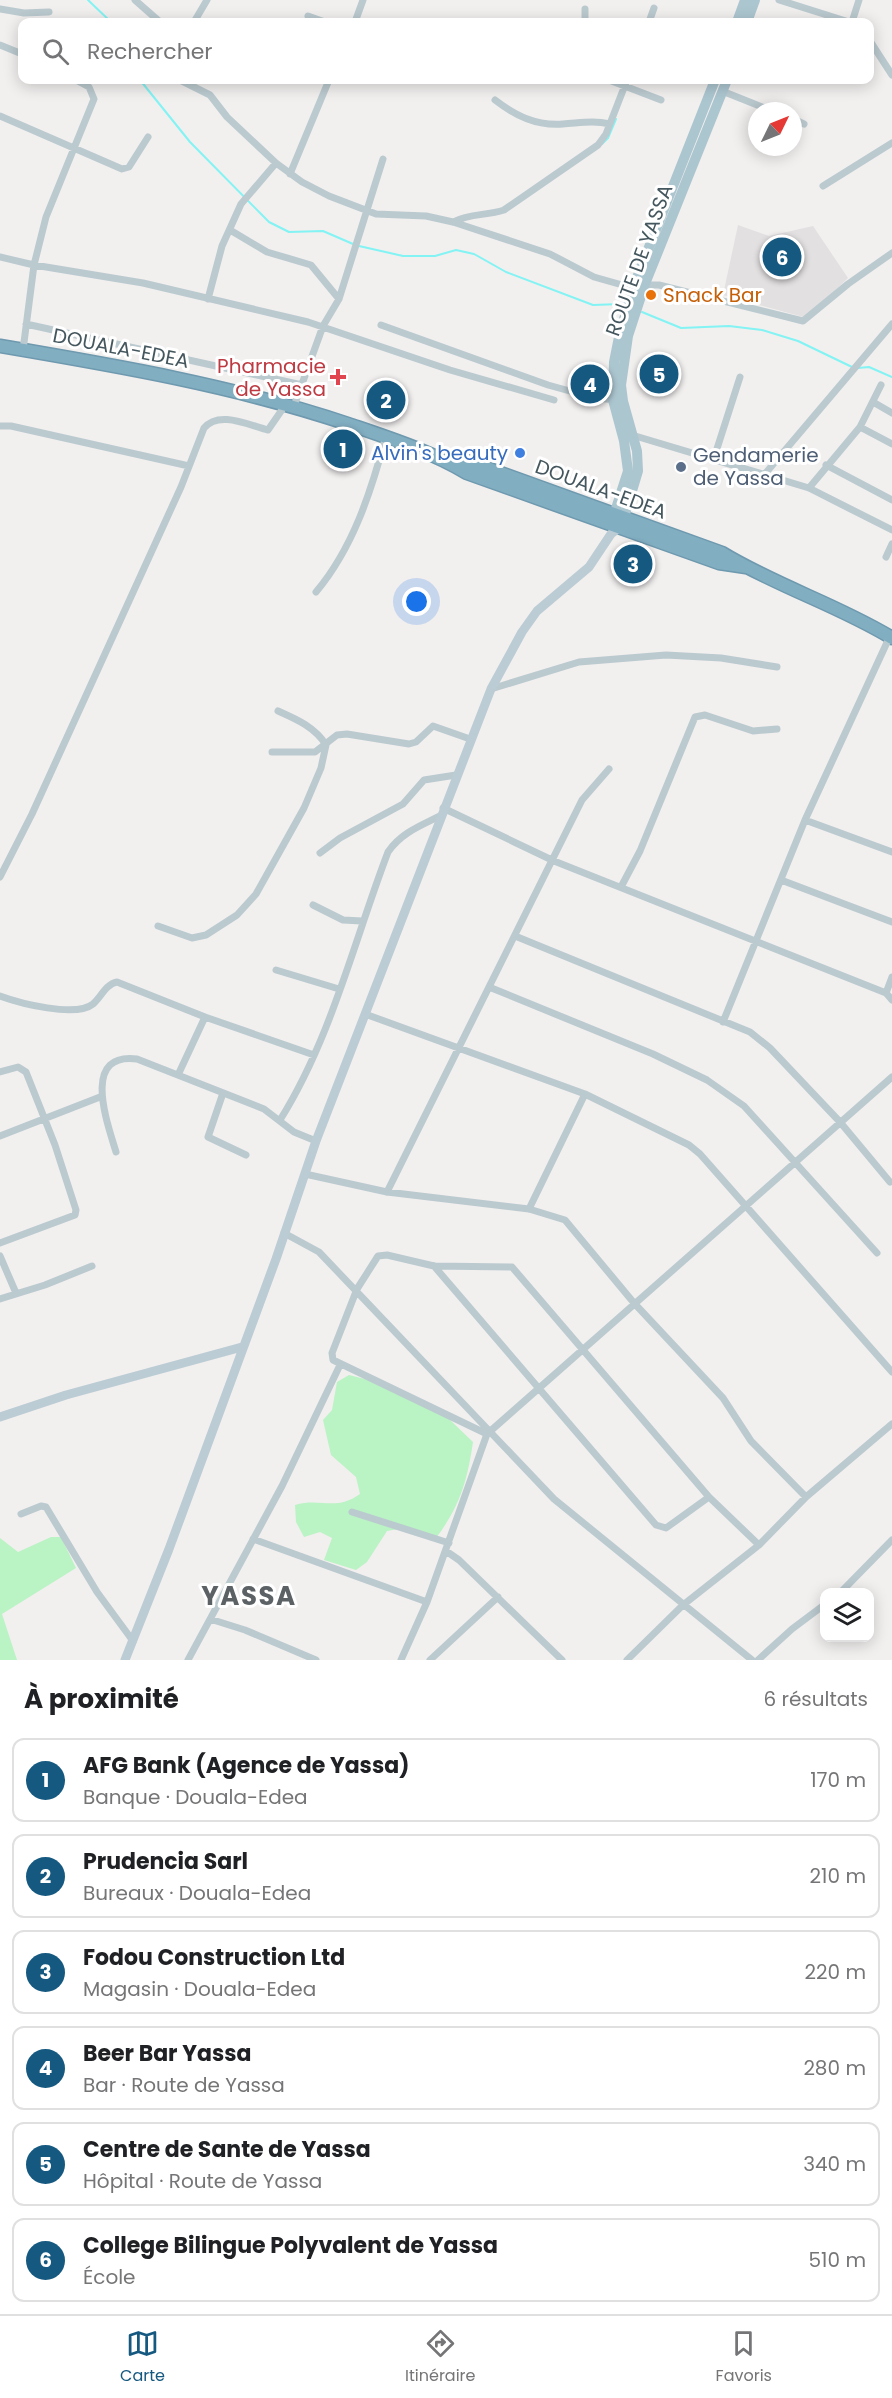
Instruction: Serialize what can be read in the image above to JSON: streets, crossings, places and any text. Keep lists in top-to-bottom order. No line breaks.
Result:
{"streets":{"highway":["DOUALA-EDEA"],"main road":["ROUTE DE YASSA"]},"crossings":[["ROUTE DE YASSA","DOUALA-EDEA"]],"districts":["YASSA"],"places":{"other":["Snack Bar","Alvin's beauty","Gendamerie de Yassa"],"health":["Pharmacie de Yassa"]},"north":"top right","page":{"search":"Rechercher","pins":["6","5","4","2","1","3"],"heading":["À proximité","6 résultats"],"list":[{"mark":"1","name":"AFG Bank (Agence de Yassa)","note":"Banque · Douala-Edea","value":"170 m"},{"mark":"2","name":"Prudencia Sarl","note":"Bureaux · Douala-Edea","value":"210 m"},{"mark":"3","name":"Fodou Construction Ltd","note":"Magasin · Douala-Edea","value":"220 m"},{"mark":"4","name":"Beer Bar Yassa","note":"Bar · Route de Yassa","value":"280 m"},{"mark":"5","name":"Centre de Sante de Yassa","note":"Hôpital · Route de Yassa","value":"340 m"},{"mark":"6","name":"College Bilingue Polyvalent de Yassa","note":"École","value":"510 m"}],"nav":["Carte","Itinéraire","Favoris"]}}
